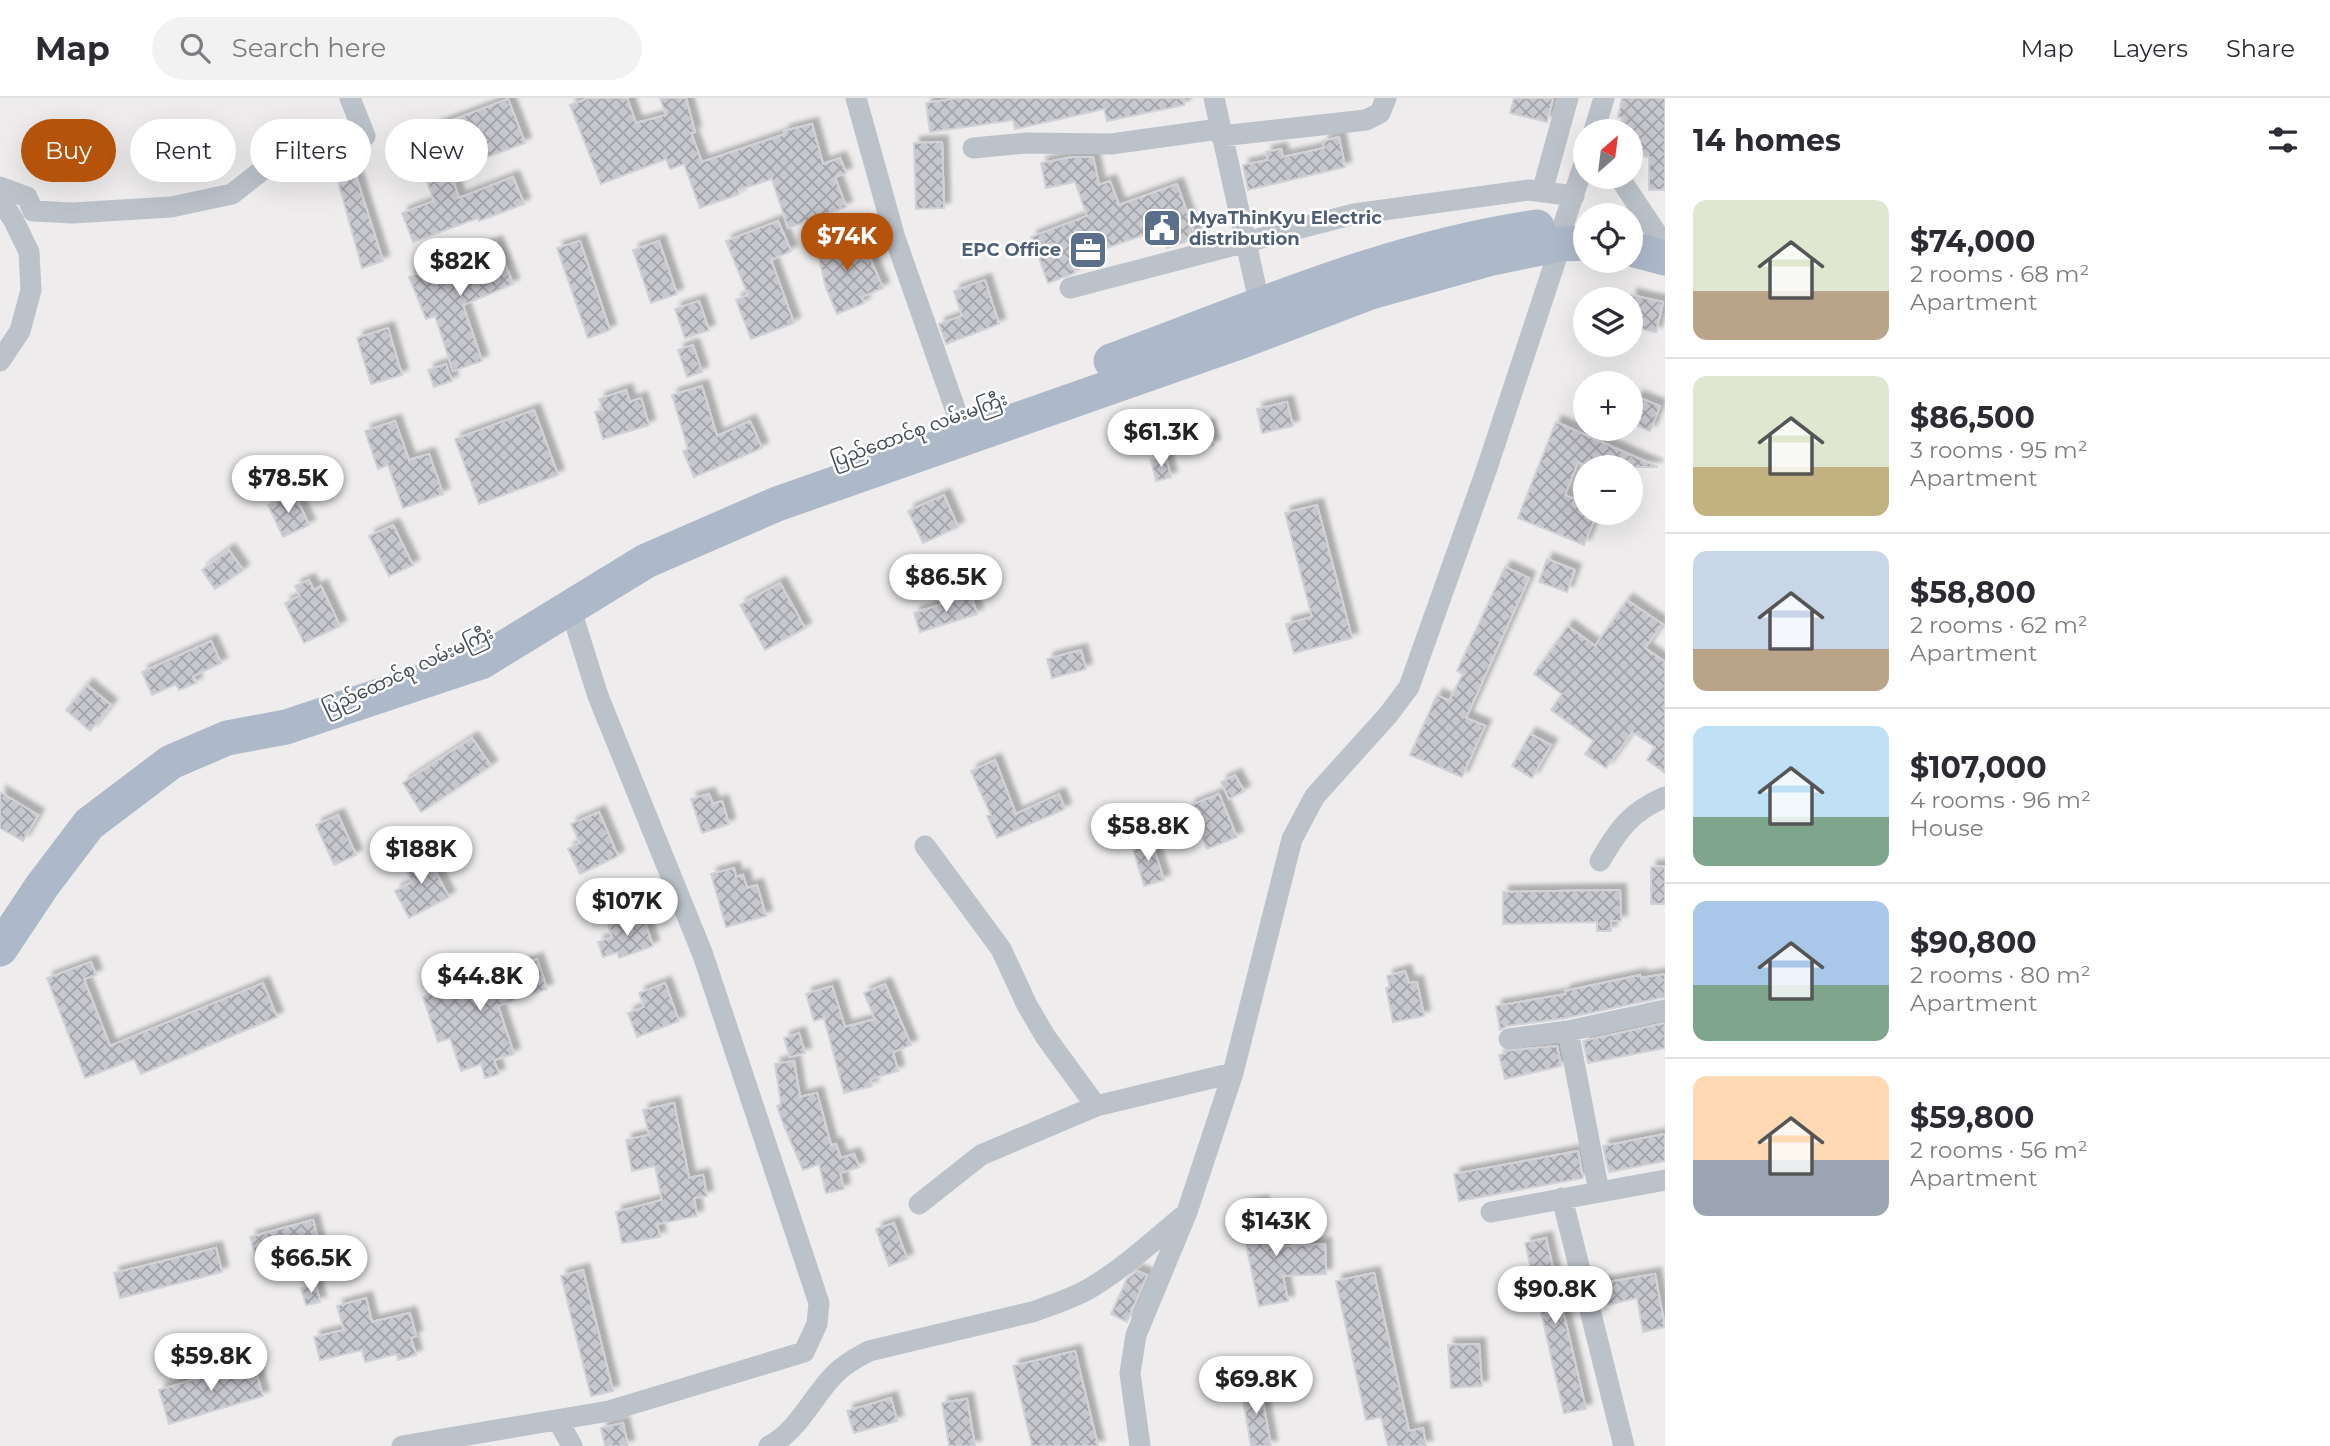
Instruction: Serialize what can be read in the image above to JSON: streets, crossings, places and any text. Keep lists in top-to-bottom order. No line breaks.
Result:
{"streets":{"main road":["ပြည်ထောင်စု လမ်းမကြီး"]},"places":{"public building":["MyaThinKyu Electric distribution"],"office":["EPC Office"]},"north":"top right","page":{"header":"Map","search":"Search here","nav":["Map","Layers","Share"],"heading":"14 homes","map_buttons":["+","−"],"chip":["Buy","Rent","Filters","New"],"list":[{"name":"$74,000","note":"2 rooms · 68 m² · Apartment"},{"name":"$86,500","note":"3 rooms · 95 m² · Apartment"},{"name":"$58,800","note":"2 rooms · 62 m² · Apartment"},{"name":"$107,000","note":"4 rooms · 96 m² · House"},{"name":"$90,800","note":"2 rooms · 80 m² · Apartment"},{"name":"$59,800","note":"2 rooms · 56 m² · Apartment"}],"price":["$74K","$82K","$61.3K","$78.5K","$86.5K","$58.8K","$188K","$107K","$44.8K","$143K","$66.5K","$90.8K","$59.8K","$69.8K"]}}
